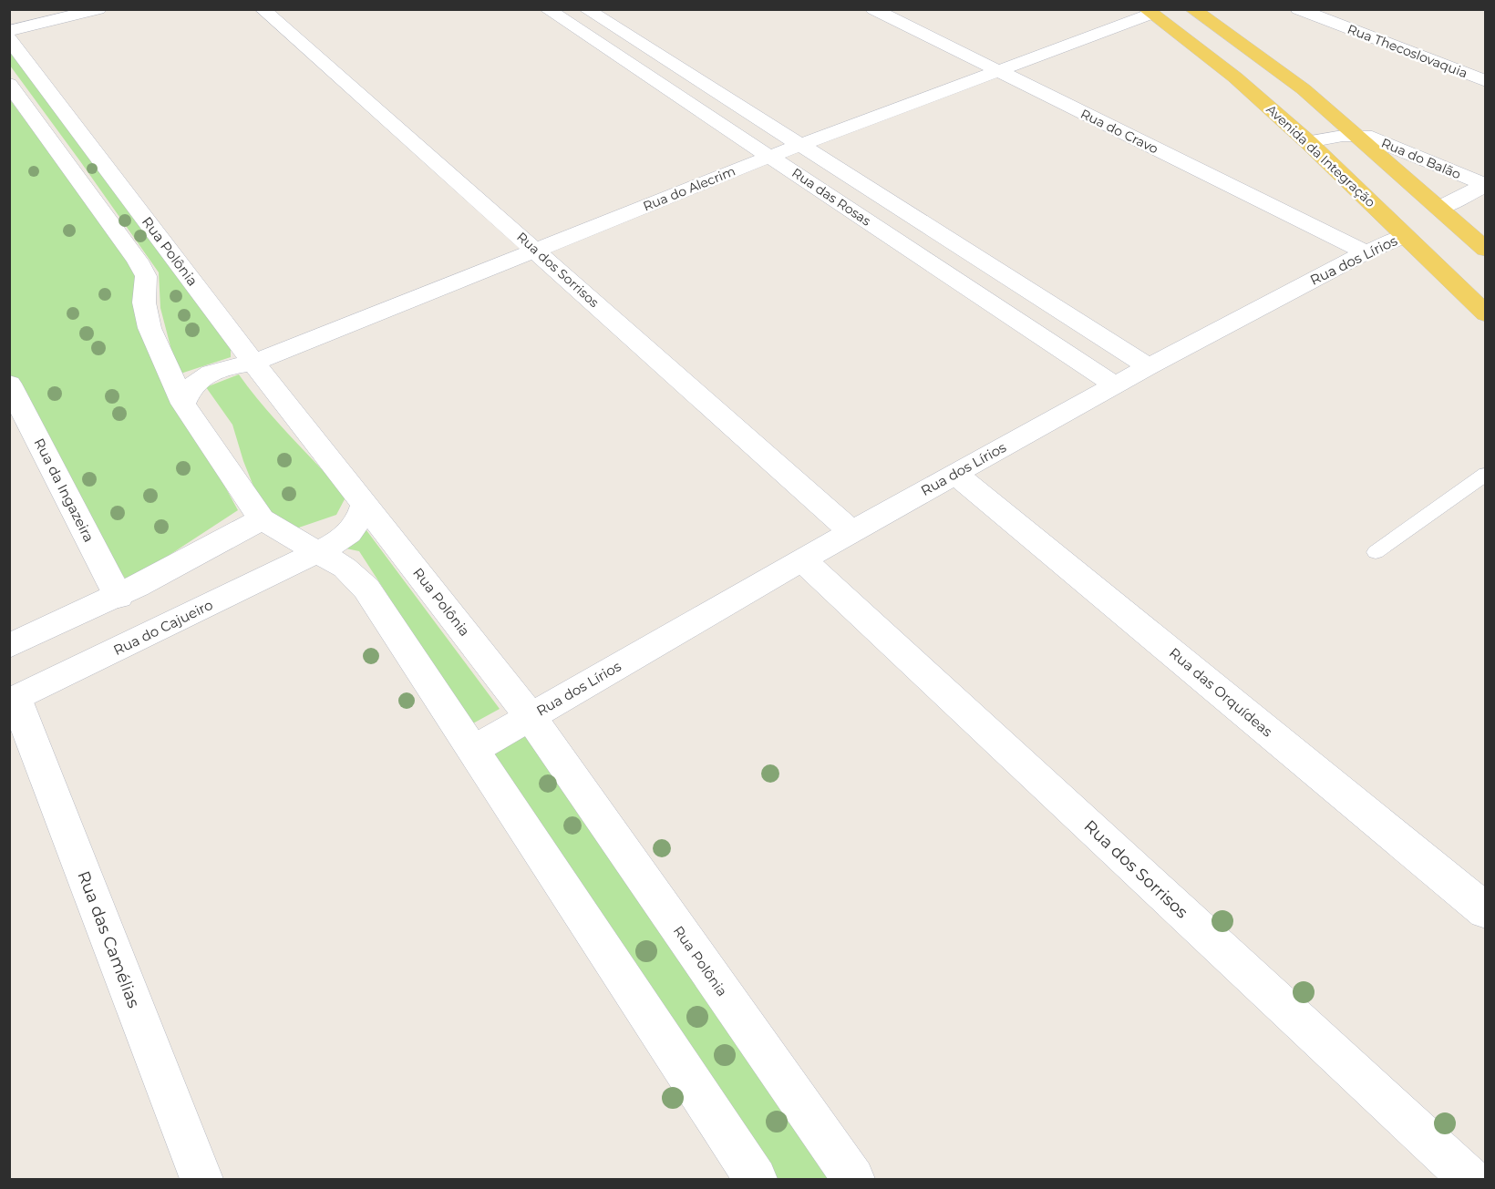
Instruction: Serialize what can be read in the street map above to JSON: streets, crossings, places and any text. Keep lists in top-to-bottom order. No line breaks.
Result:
{"streets":{"main road":["Avenida da Integração"],"street":["Rua Thecoslovaquia","Rua do Cravo","Rua do Balão","Rua do Alecrim","Rua das Rosas","Rua Polônia","Rua dos Lírios","Rua dos Sorrisos","Rua da Ingazeira","Rua do Cajueiro","Rua das Orquídeas","Rua das Camélias"]},"crossings":[["Rua do Cravo","Rua do Alecrim"],["Rua do Cravo","Rua dos Lírios"],["Avenida da Integração","Rua do Alecrim"],["Avenida da Integração","Rua dos Lírios"],["Rua do Alecrim","Rua das Rosas"],["Rua do Alecrim","Rua Polônia"],["Rua do Alecrim","Rua dos Sorrisos"],["Rua das Rosas","Rua dos Lírios"],["Rua Polônia","Rua dos Lírios"],["Rua Polônia","Rua do Cajueiro"],["Rua dos Lírios","Rua dos Sorrisos"],["Rua dos Lírios","Rua das Orquídeas"],["Rua do Cajueiro","Rua das Camélias"]]}
